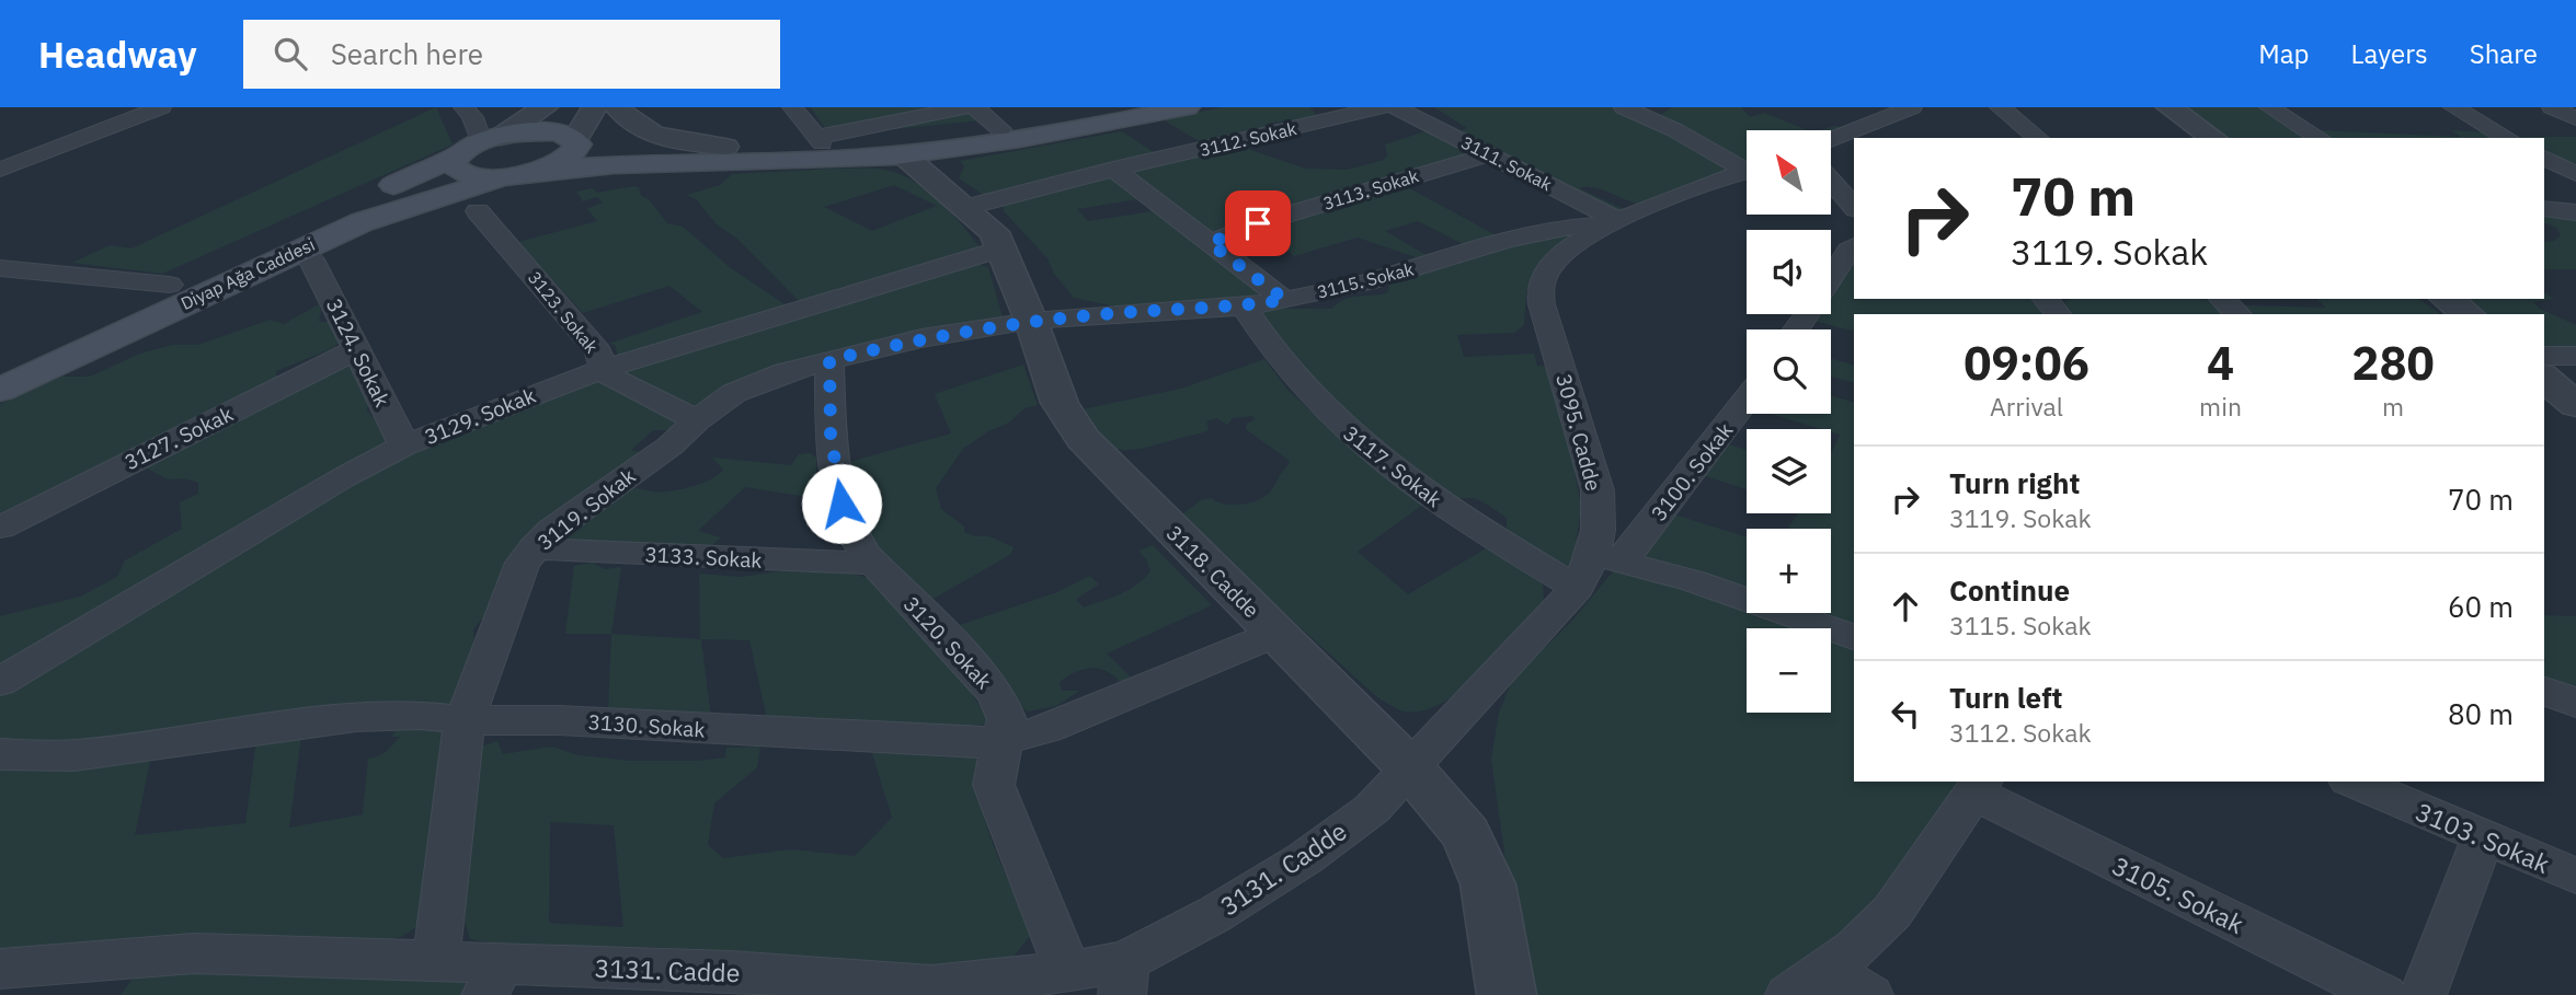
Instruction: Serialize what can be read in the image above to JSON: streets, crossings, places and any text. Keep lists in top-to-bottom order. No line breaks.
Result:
{"streets":{"main road":["Diyap Ağa Caddesi"],"street":["3112. Sokak","3111. Sokak","3113. Sokak","3115. Sokak","3123. Sokak","3124. Sokak","3129. Sokak","3095. Cadde","3127. Sokak","3117. Sokak","3100. Sokak","3119. Sokak","3133. Sokak","3118. Cadde","3120. Sokak","3130. Sokak","3103. Sokak","3131. Cadde","3105. Sokak"]},"crossings":[["3112. Sokak","3118. Cadde"],["3111. Sokak","3113. Sokak"],["3111. Sokak","3115. Sokak"],["3111. Sokak","3095. Cadde"],["Diyap Ağa Caddesi","3118. Cadde"],["3115. Sokak","3095. Cadde"],["3115. Sokak","3117. Sokak"],["3115. Sokak","3119. Sokak"],["3115. Sokak","3118. Cadde"],["3123. Sokak","3129. Sokak"],["3123. Sokak","3119. Sokak"],["3124. Sokak","3129. Sokak"],["3124. Sokak","3127. Sokak"],["3129. Sokak","3118. Cadde"],["3095. Cadde","3117. Sokak"],["3095. Cadde","3100. Sokak"],["3095. Cadde","3118. Cadde"],["3095. Cadde","3131. Cadde"],["3119. Sokak","3133. Sokak"],["3119. Sokak","3118. Cadde"],["3119. Sokak","3120. Sokak"],["3119. Sokak","3130. Sokak"],["3119. Sokak","3131. Cadde"],["3133. Sokak","3120. Sokak"],["3118. Cadde","3130. Sokak"],["3118. Cadde","3131. Cadde"],["3120. Sokak","3130. Sokak"],["3120. Sokak","3131. Cadde"]],"north":"top left","page":{"header":"Headway","search":"Search here","nav":["Map","Layers","Share"],"map_buttons":["+","−"],"turn":["70 m","3119. Sokak"],"eta":["09:06","Arrival","4","min","280","m"],"list":[{"name":"Turn right","note":"3119. Sokak","value":"70 m"},{"name":"Continue","note":"3115. Sokak","value":"60 m"},{"name":"Turn left","note":"3112. Sokak","value":"80 m"}]}}
